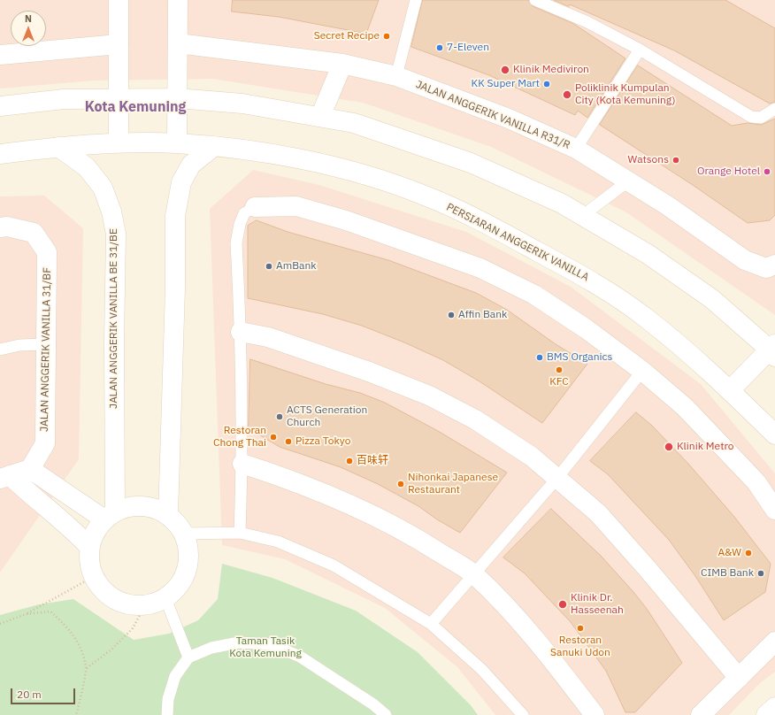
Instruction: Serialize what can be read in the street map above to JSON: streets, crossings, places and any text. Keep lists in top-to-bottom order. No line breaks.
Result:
{"streets":{"street":["JALAN ANGGERIK VANILLA R31/R","PERSIARAN ANGGERIK VANILLA","JALAN ANGGERIK VANILLA BE 31/BE","JALAN ANGGERIK VANILLA 31/BF"]},"crossings":[["PERSIARAN ANGGERIK VANILLA","JALAN ANGGERIK VANILLA BE 31/BE"]],"districts":["Kota Kemuning"],"parks":["Taman Tasik Kota Kemuning"],"places":["Secret Recipe","7-Eleven","Klinik Mediviron","KK Super Mart","Poliklinik Kumpulan City (Kota Kemuning)","Watsons","Orange Hotel","AmBank","Affin Bank","BMS Organics","KFC","ACTS Generation Church","Restoran Chong Thai","Pizza Tokyo","Klinik Metro","百味轩","Nihonkai Japanese Restaurant","A&W","CIMB Bank","Klinik Dr. Hasseenah","Restoran Sanuki Udon"],"scale_bar":"20 m","north":"top"}
